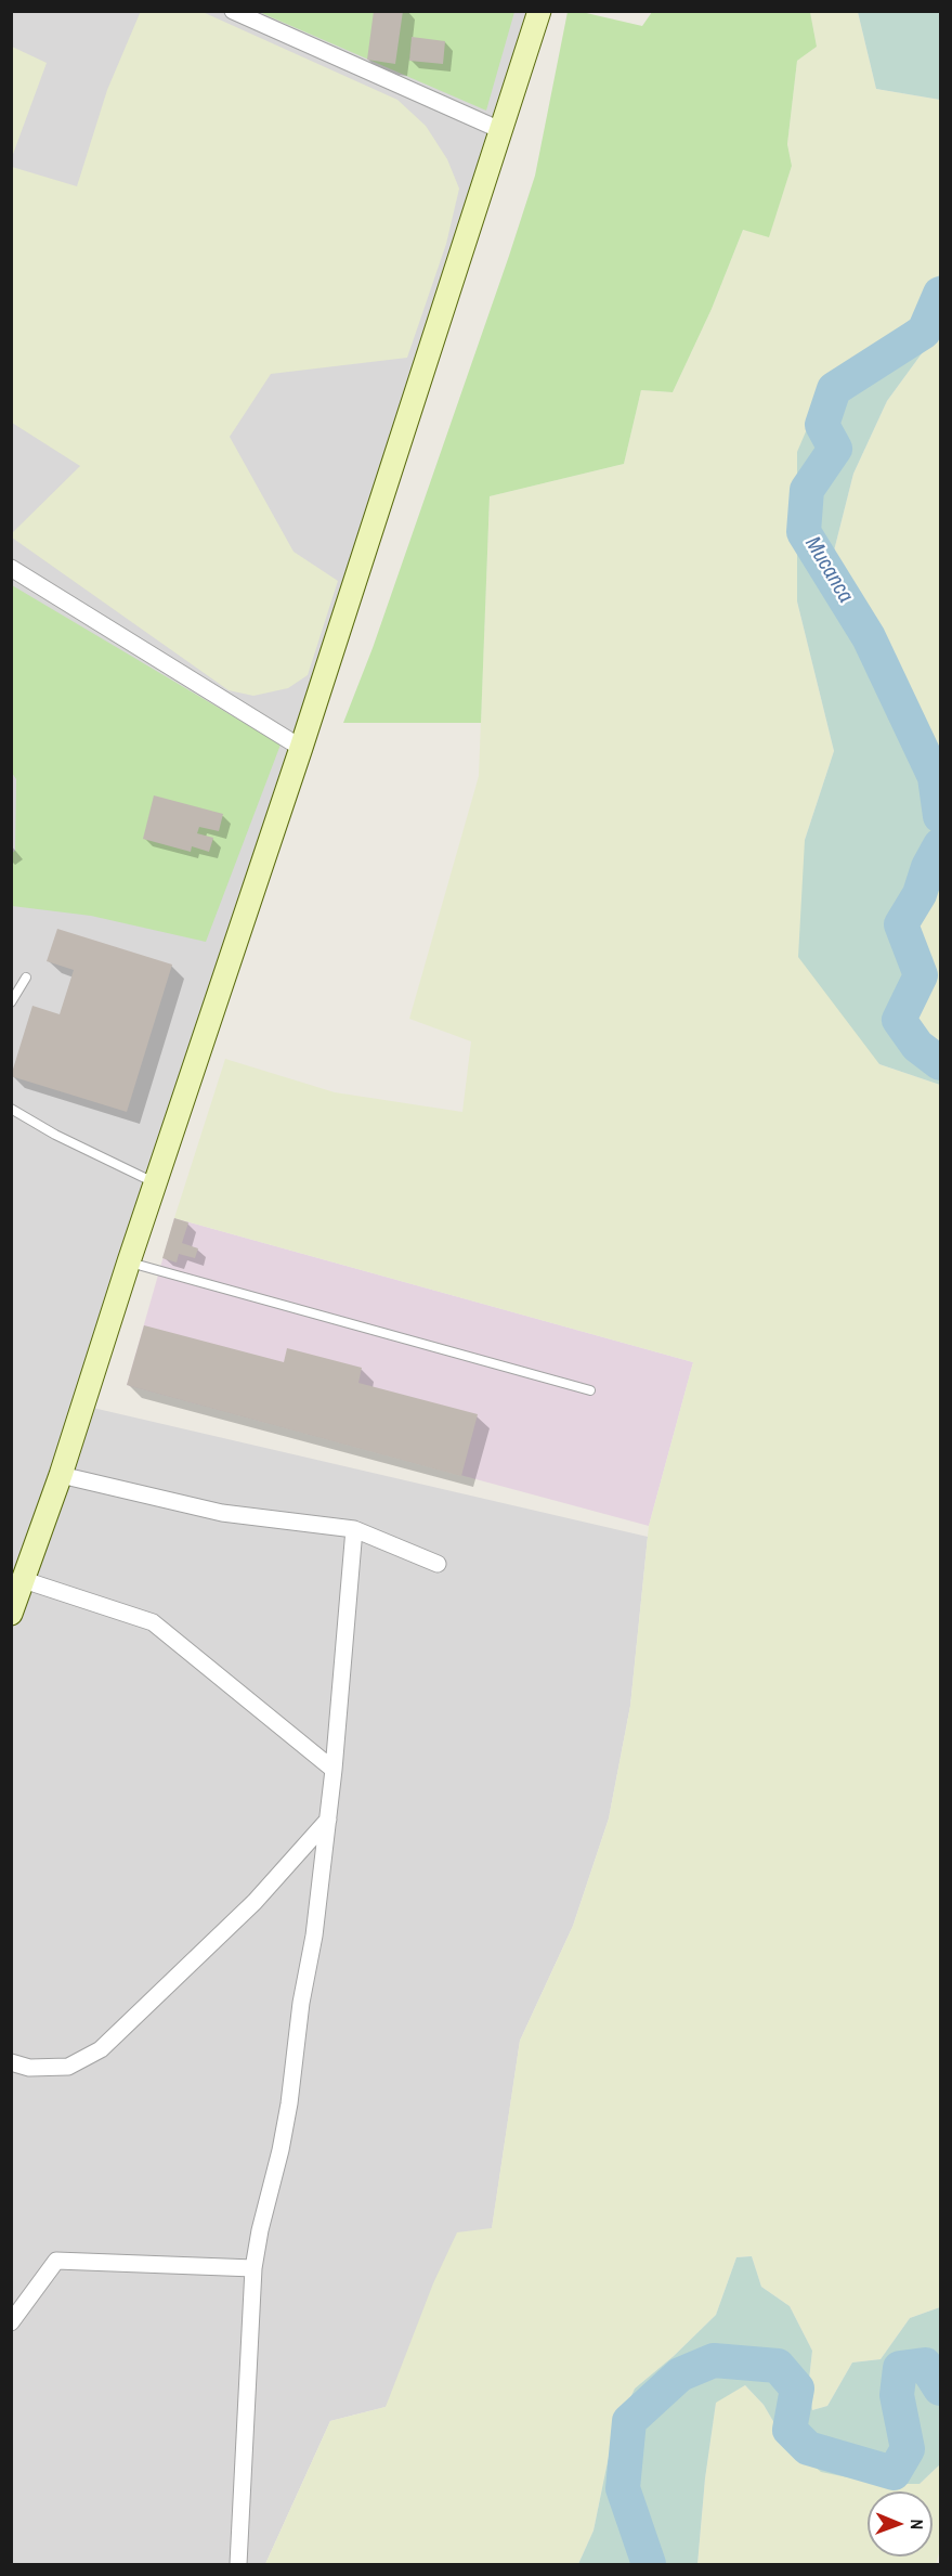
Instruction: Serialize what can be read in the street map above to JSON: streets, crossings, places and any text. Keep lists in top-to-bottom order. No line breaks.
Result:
{"water":["Mucanca"],"north":"right"}
